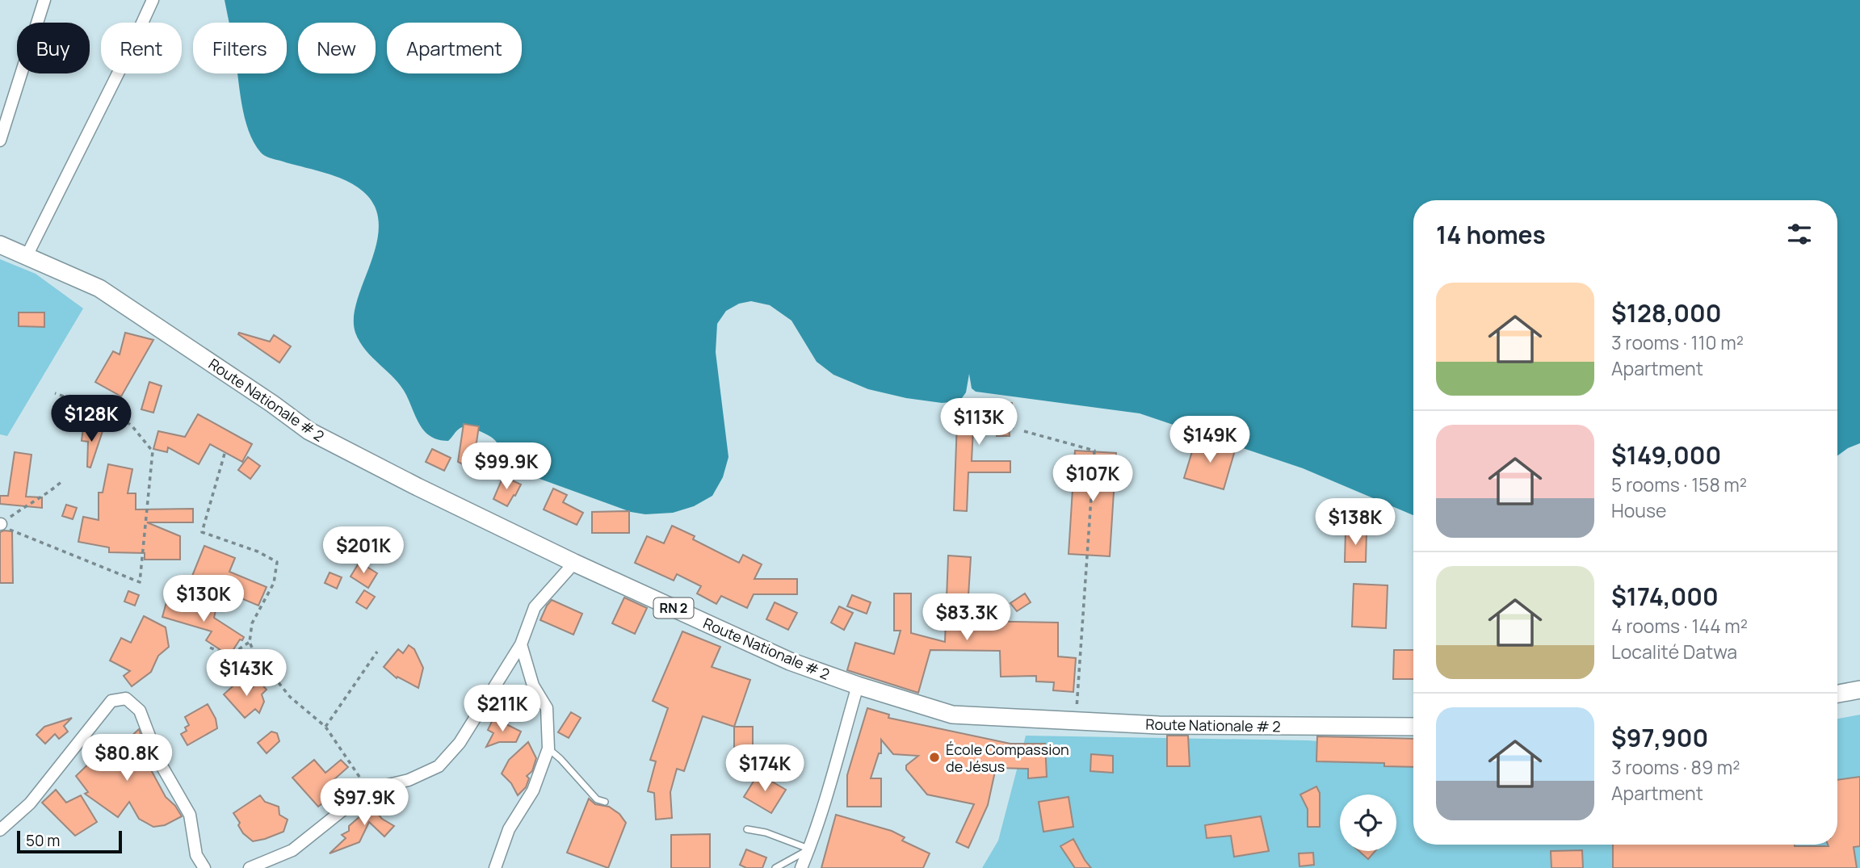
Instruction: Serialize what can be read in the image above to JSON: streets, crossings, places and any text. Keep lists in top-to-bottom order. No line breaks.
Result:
{"streets":{"main road":["Route Nationale # 2","RN 2"]},"places":["École Compassion de Jésus"],"scale_bar":"50 m","page":{"chip":["Buy","Rent","Filters","New","Apartment"],"heading":"14 homes","list":[{"name":"$128,000","note":"3 rooms · 110 m² · Apartment"},{"name":"$149,000","note":"5 rooms · 158 m² · House"},{"name":"$174,000","note":"4 rooms · 144 m² · Localité Datwa"},{"name":"$97,900","note":"3 rooms · 89 m² · Apartment"}],"price":["$128K","$113K","$149K","$99.9K","$107K","$138K","$201K","$130K","$83.3K","$143K","$211K","$80.8K","$174K","$97.9K"],"scale":"50 m"}}
